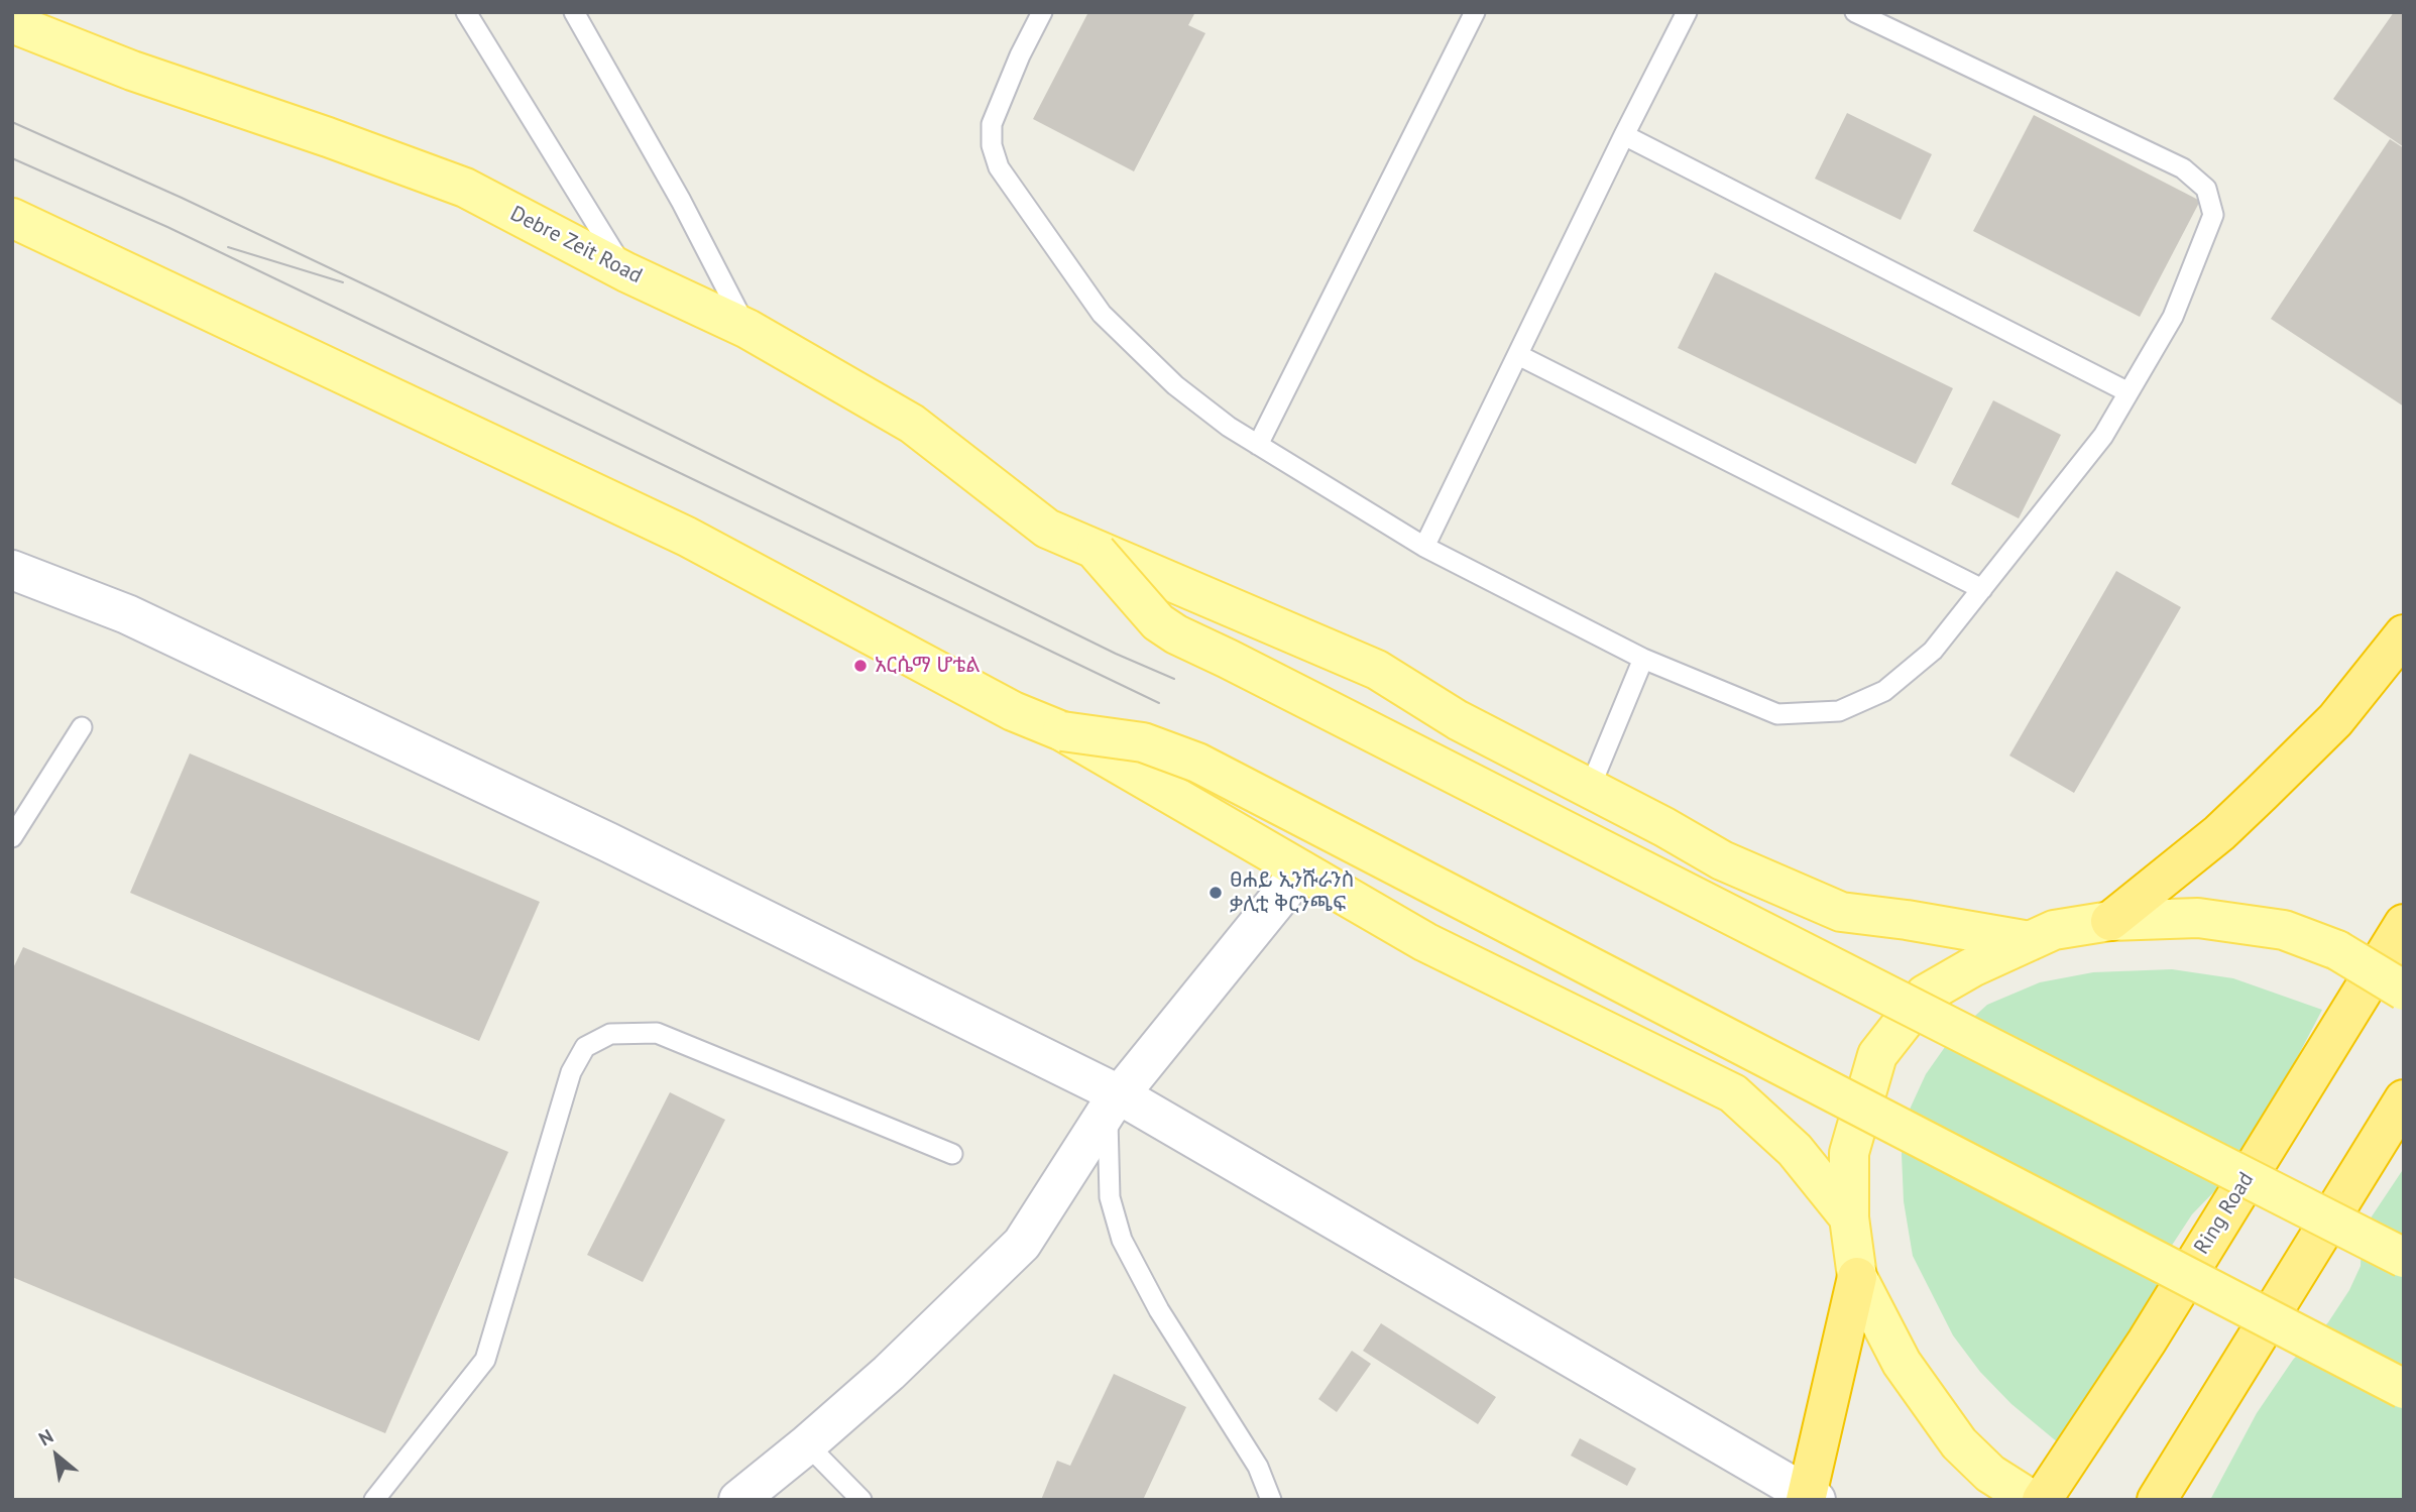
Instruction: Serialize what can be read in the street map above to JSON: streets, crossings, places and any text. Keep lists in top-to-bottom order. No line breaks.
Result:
{"streets":{"highway":["Ring Road"],"main road":["Debre Zeit Road"]},"places":["አርሴማ ሆቴል","ፀሐይ ኢንሹራንስ ቃሊቲ ቅርንጫፍ"],"north":"top left"}
